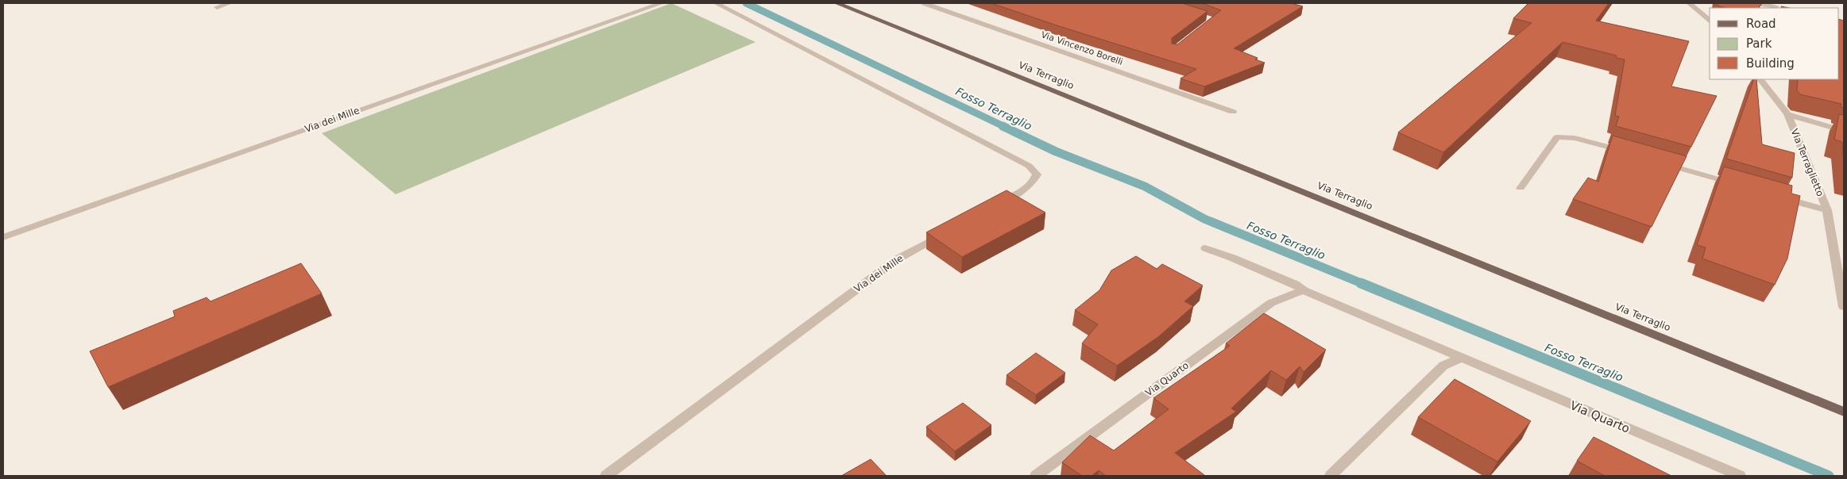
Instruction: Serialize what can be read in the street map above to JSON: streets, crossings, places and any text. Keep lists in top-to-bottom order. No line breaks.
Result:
{"streets":{"main road":["Via Terraglio"],"street":["Via Vincenzo Borelli","Via dei Mille","Via Terraglietto","Via Quarto"]},"water":["Fosso Terraglio"],"legend":["Road","Park","Building"]}
